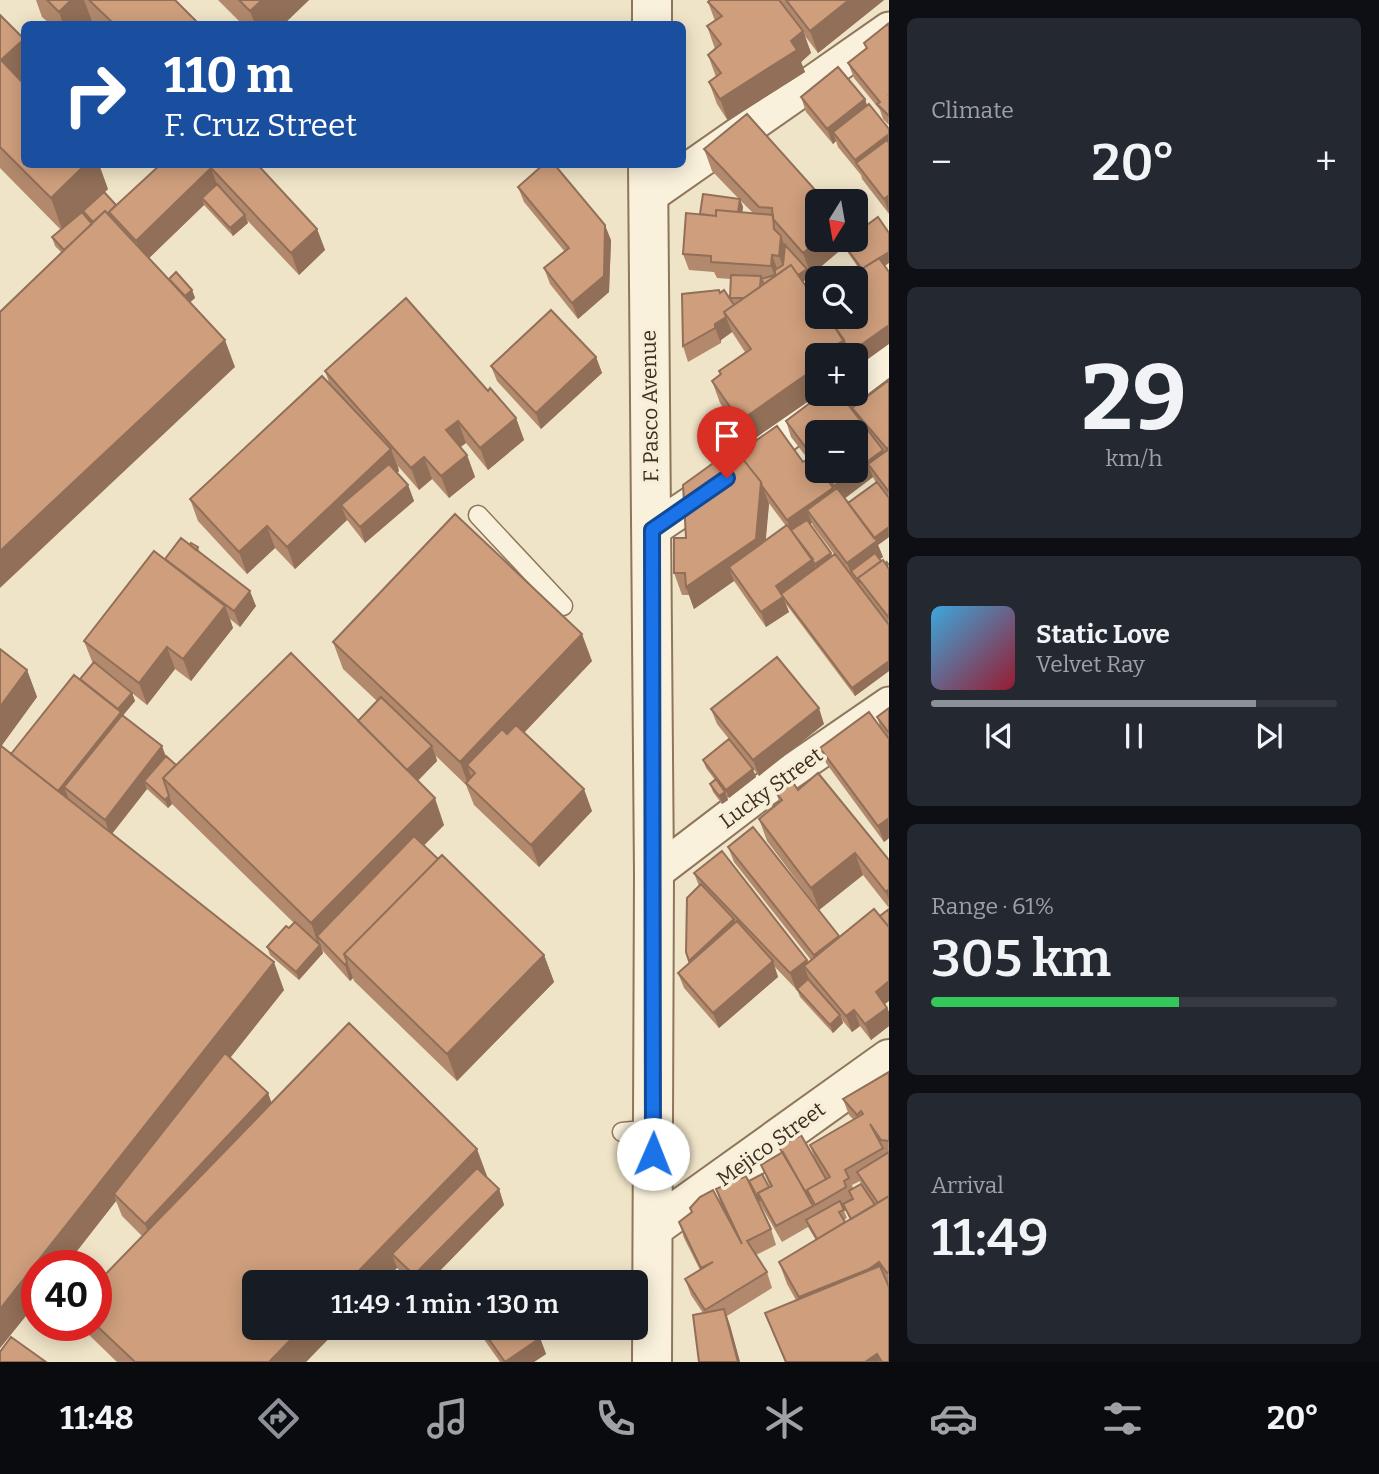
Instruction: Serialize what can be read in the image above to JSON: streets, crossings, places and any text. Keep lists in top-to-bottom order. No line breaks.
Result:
{"streets":{"street":["F. Pasco Avenue","Lucky Street","Mejico Street"]},"crossings":[["F. Pasco Avenue","Lucky Street"],["F. Pasco Avenue","Mejico Street"]],"north":"bottom","page":{"tile":["Climate",["29","km/h"],["Range · 61%","305 km"],["Arrival","11:49"]],"turn":["110 m","F. Cruz Street"],"heat":["−","20°","+"],"map_buttons":["+","−"],"song":["Static Love","Velvet Ray"],"limit":"40","trip":"11:49 · 1 min · 130 m","tabs":["11:48","20°"]}}
